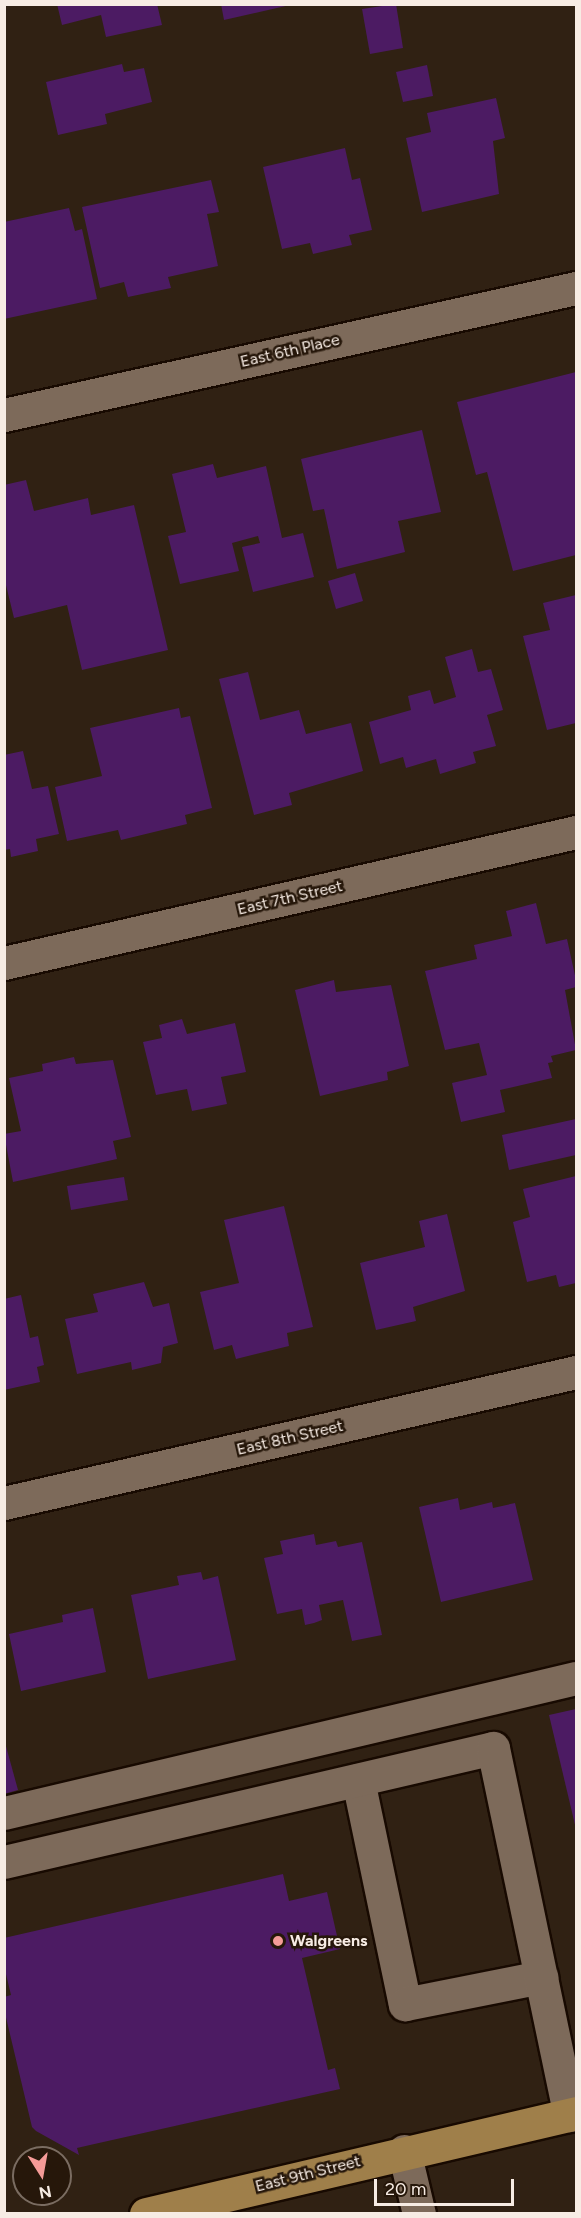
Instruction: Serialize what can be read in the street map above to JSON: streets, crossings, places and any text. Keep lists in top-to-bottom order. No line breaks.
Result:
{"streets":{"main road":["East 9th Street"],"street":["East 6th Place","East 7th Street","East 8th Street"]},"places":["Walgreens"],"scale_bar":"20 m","north":"bottom"}
